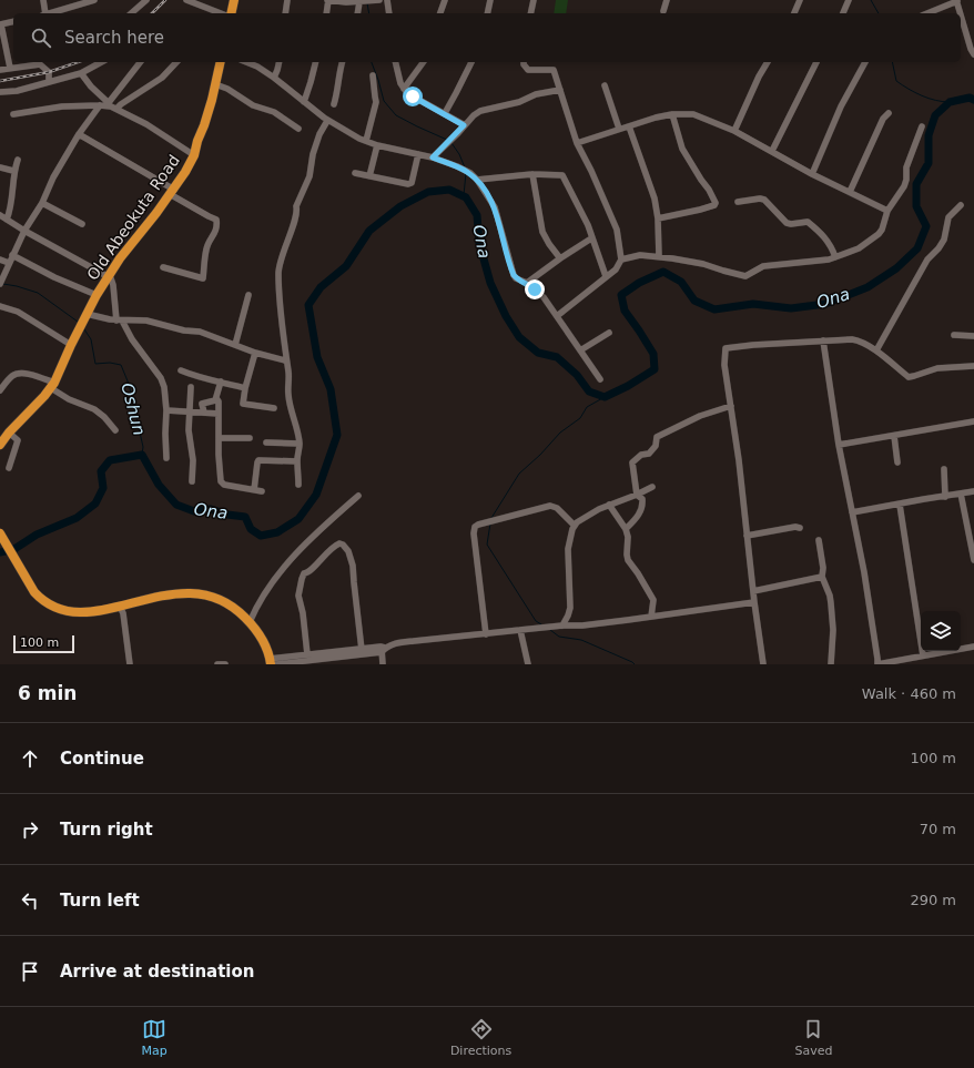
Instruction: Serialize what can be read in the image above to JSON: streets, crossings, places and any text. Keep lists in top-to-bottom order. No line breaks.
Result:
{"streets":{"highway":["Old Abeokuta Road"]},"water":["Ona","Oshun"],"scale_bar":"100 m","page":{"search":"Search here","scale":"100 m","heading":["6 min","Walk · 460 m"],"list":[["Continue","100 m"],["Turn right","70 m"],["Turn left","290 m"],"Arrive at destination"],"nav":["Map","Directions","Saved"]}}
